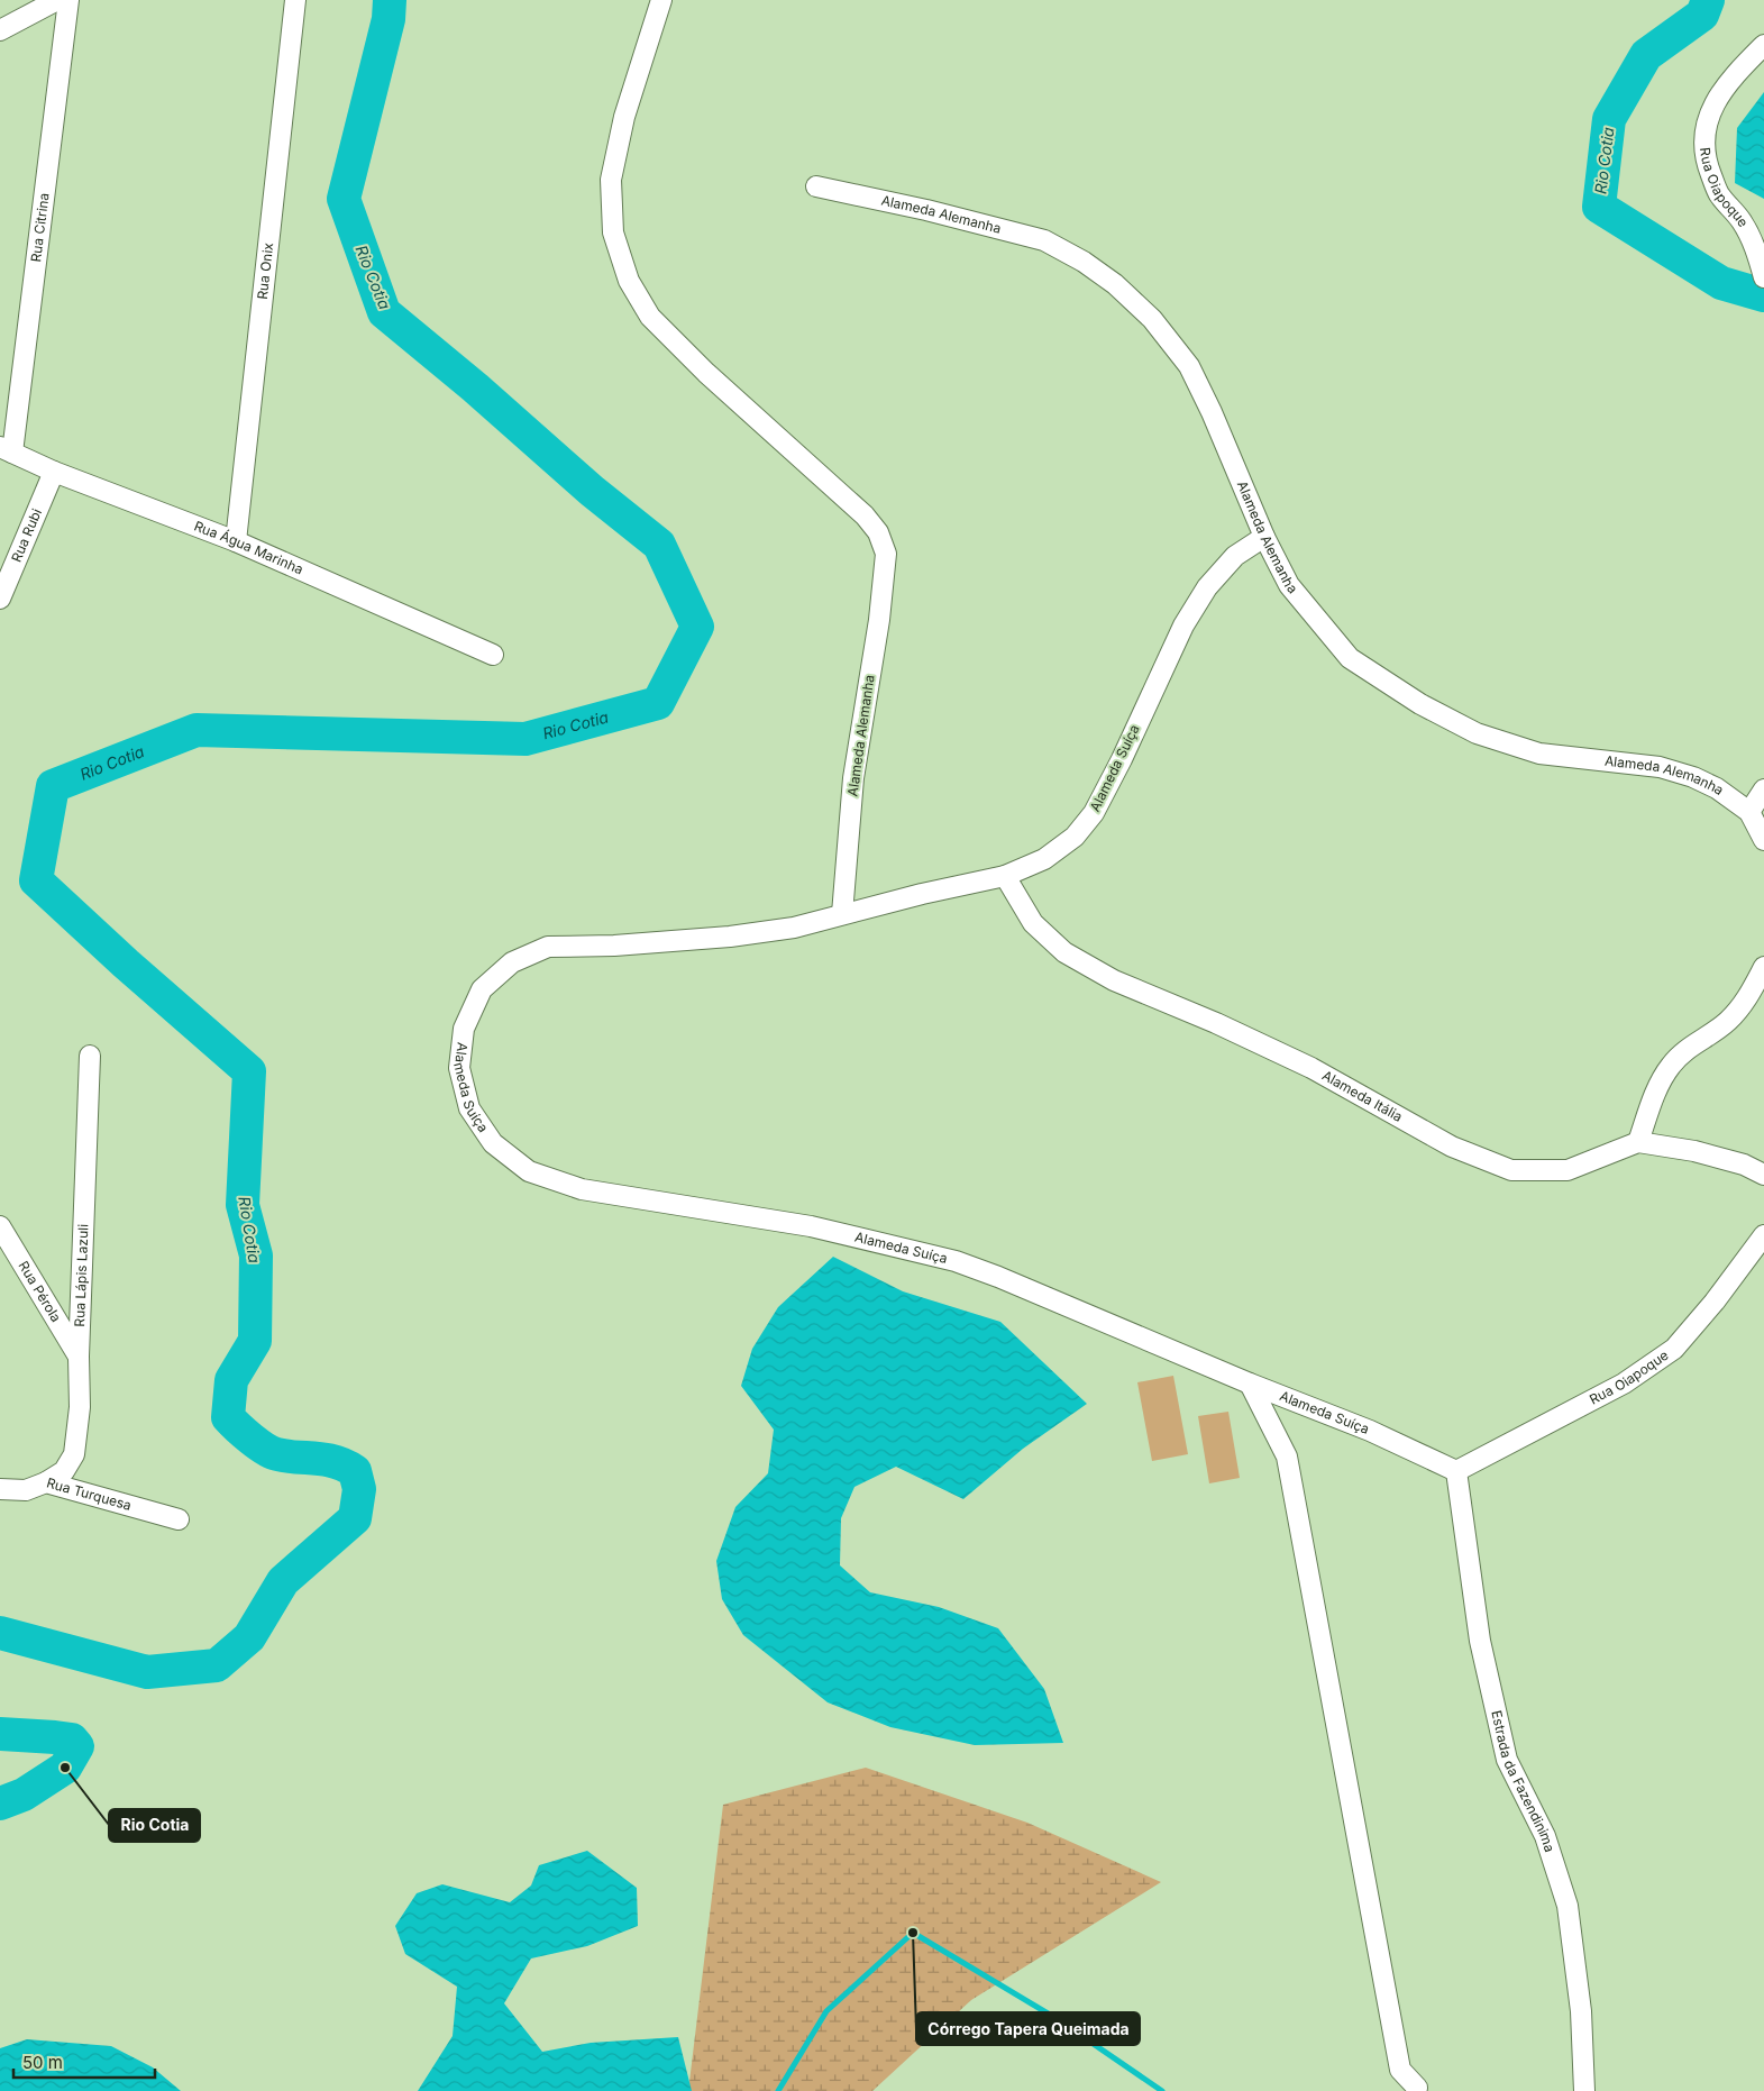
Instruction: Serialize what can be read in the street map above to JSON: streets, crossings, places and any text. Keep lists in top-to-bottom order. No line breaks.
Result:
{"streets":{"street":["Rua Oiapoque","Alameda Alemanha","Rua Citrina","Rua Onix","Rua Rubi","Rua Água Marinha","Alameda Suíça","Alameda Itália","Rua Lápis Lazuli","Rua Pérola","Rua Turquesa","Estrada da Fazendinima"]},"crossings":[["Rua Oiapoque","Alameda Suíça"],["Rua Oiapoque","Estrada da Fazendinima"],["Alameda Alemanha","Alameda Suíça"],["Rua Citrina","Rua Água Marinha"],["Rua Onix","Rua Água Marinha"],["Rua Rubi","Rua Água Marinha"],["Alameda Suíça","Alameda Itália"],["Alameda Suíça","Estrada da Fazendinima"],["Rua Lápis Lazuli","Rua Pérola"],["Rua Lápis Lazuli","Rua Turquesa"]],"water":["Rio Cotia"],"places":["Rio Cotia","Córrego Tapera Queimada"],"scale_bar":"50 m"}
